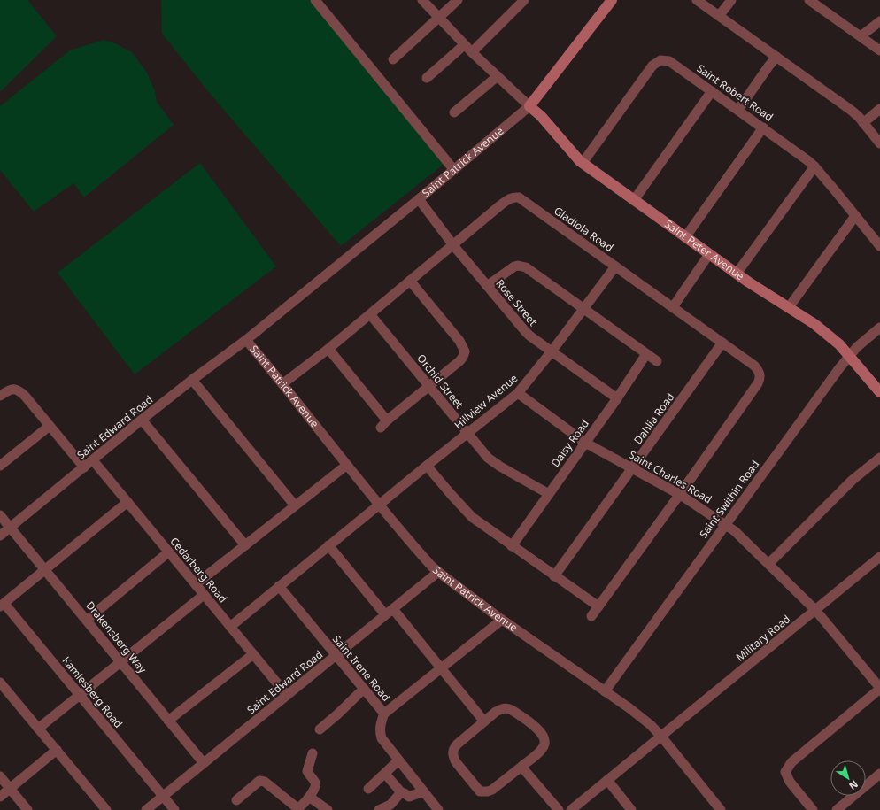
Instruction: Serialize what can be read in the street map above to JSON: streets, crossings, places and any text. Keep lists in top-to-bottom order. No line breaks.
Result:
{"streets":{"street":["Saint Robert Road","Saint Patrick Avenue","Gladiola Road","Saint Peter Avenue","Rose Street","Orchid Street","Hillview Avenue","Dahlia Road","Saint Edward Road","Daisy Road","Saint Charles Road","Saint Swithin Road","Cedarberg Road","Drakensberg Way","Military Road","Saint Irene Road","Kamiesberg Road"]},"crossings":[["Saint Robert Road","Saint Peter Avenue"],["Saint Patrick Avenue","Gladiola Road"],["Saint Patrick Avenue","Saint Peter Avenue"],["Saint Patrick Avenue","Rose Street"],["Saint Patrick Avenue","Hillview Avenue"],["Saint Patrick Avenue","Saint Edward Road"],["Saint Patrick Avenue","Saint Swithin Road"],["Saint Patrick Avenue","Military Road"],["Saint Patrick Avenue","Saint Irene Road"],["Gladiola Road","Rose Street"],["Gladiola Road","Orchid Street"],["Gladiola Road","Hillview Avenue"],["Gladiola Road","Dahlia Road"],["Gladiola Road","Saint Charles Road"],["Saint Peter Avenue","Saint Swithin Road"],["Rose Street","Hillview Avenue"],["Rose Street","Daisy Road"],["Orchid Street","Hillview Avenue"],["Orchid Street","Daisy Road"],["Hillview Avenue","Saint Charles Road"],["Hillview Avenue","Cedarberg Road"],["Hillview Avenue","Saint Irene Road"],["Dahlia Road","Saint Charles Road"],["Saint Edward Road","Cedarberg Road"],["Saint Edward Road","Drakensberg Way"],["Saint Edward Road","Saint Irene Road"],["Saint Edward Road","Kamiesberg Road"],["Daisy Road","Saint Charles Road"],["Saint Charles Road","Saint Swithin Road"],["Saint Charles Road","Military Road"]],"north":"bottom right"}
